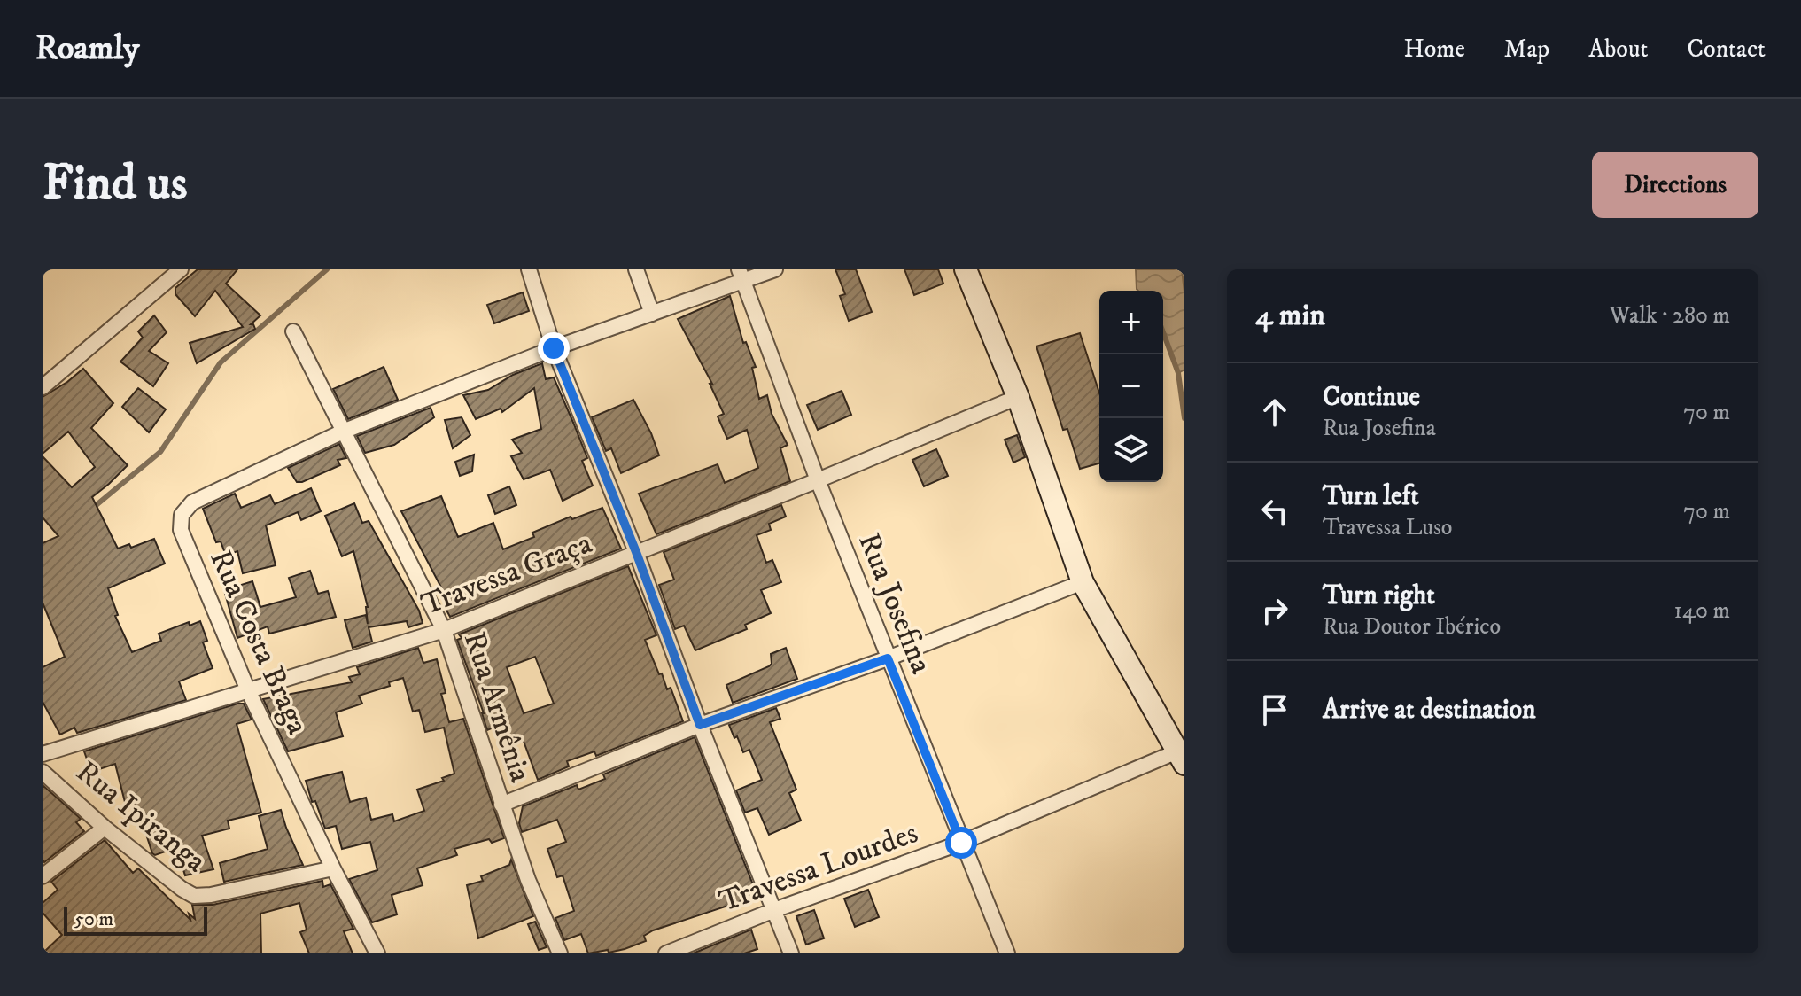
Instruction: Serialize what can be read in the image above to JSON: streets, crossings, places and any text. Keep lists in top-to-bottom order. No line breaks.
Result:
{"streets":{"street":["Travessa Graça","Rua Josefina","Rua Costa Braga","Rua Armênia","Rua Ipiranga","Travessa Lourdes"]},"crossings":[["Travessa Graça","Rua Josefina"],["Travessa Graça","Rua Costa Braga"],["Travessa Graça","Rua Armênia"],["Rua Josefina","Rua Costa Braga"],["Rua Josefina","Travessa Lourdes"],["Rua Costa Braga","Rua Armênia"],["Rua Costa Braga","Rua Ipiranga"]],"scale_bar":"50 m","page":{"header":"Roamly","nav":["Home","Map","About","Contact"],"buttons":"Directions","title":"Find us","heading":["4 min","Walk · 280 m"],"map_buttons":["+","−"],"list":[["Continue","Rua Josefina","70 m"],["Turn left","Travessa Luso","70 m"],["Turn right","Rua Doutor Ibérico","140 m"],"Arrive at destination"],"scale":"50 m"}}
